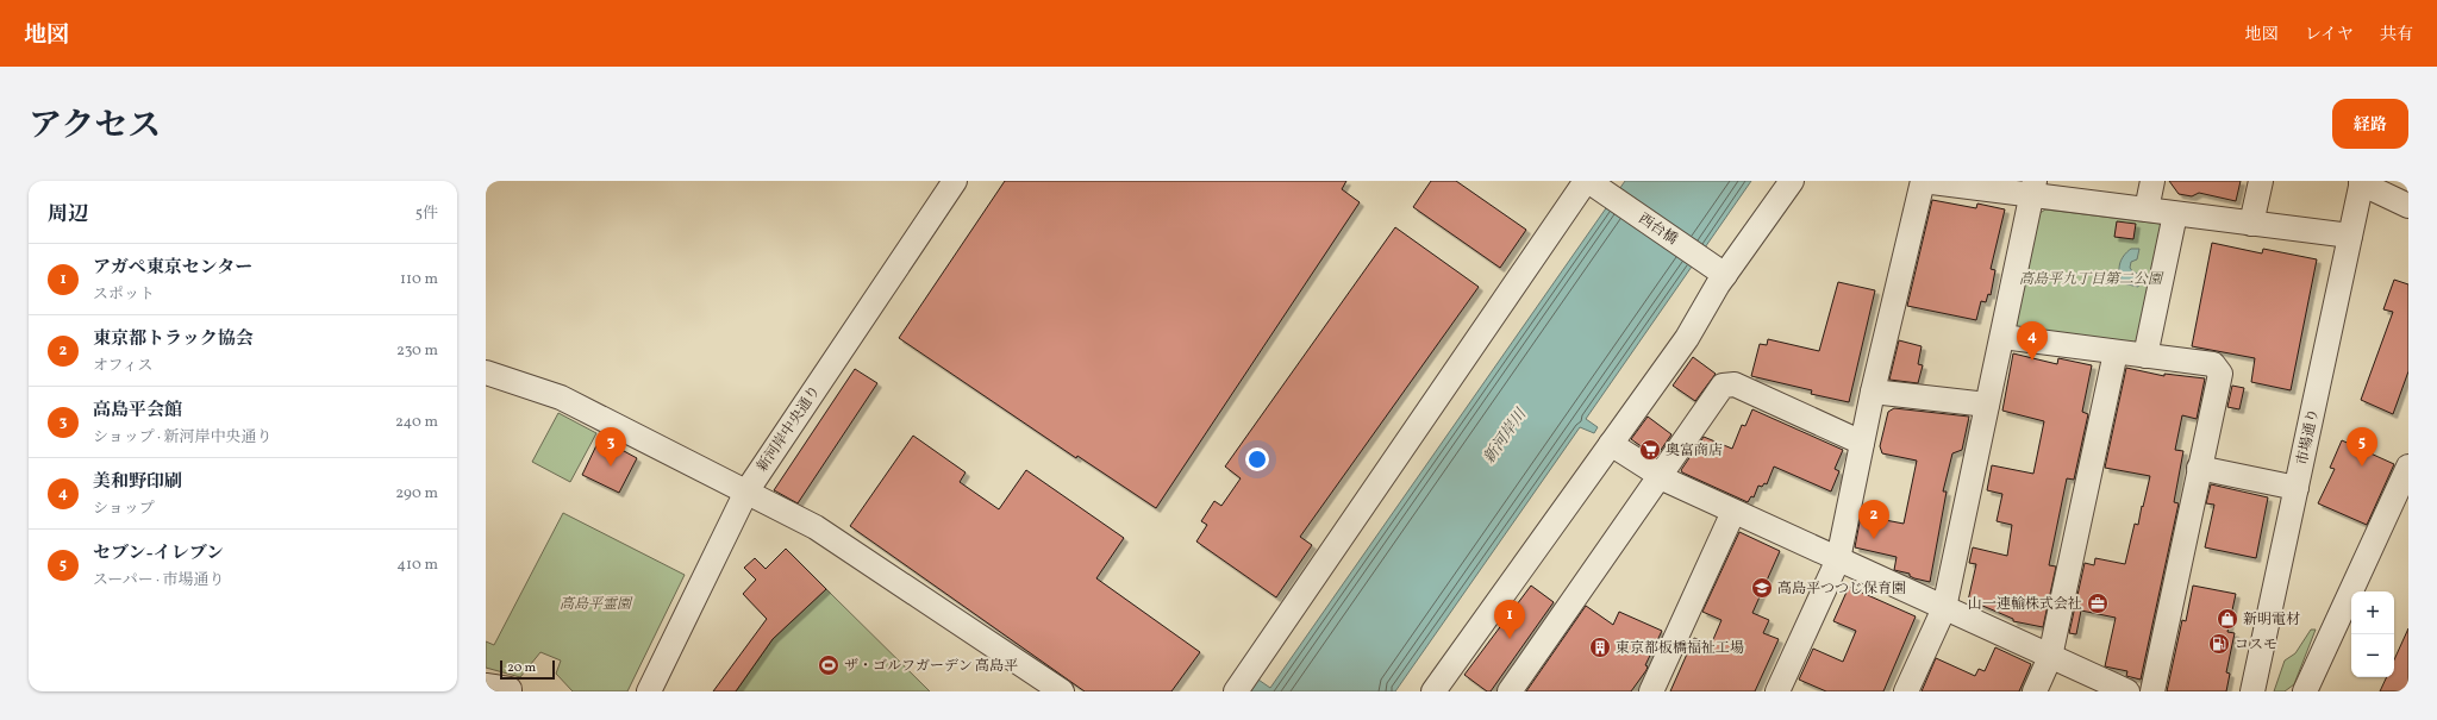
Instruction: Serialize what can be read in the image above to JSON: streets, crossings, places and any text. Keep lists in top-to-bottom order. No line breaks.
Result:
{"streets":{"street":["西台橋","新河岸中央通り","市場通り"]},"water":["新河岸川"],"parks":["高島平九丁目第二公園","高島平霊園"],"places":{"supermarket":["奥富商店"],"school or university":["高島平つつじ保育園"],"office":["山一連輸株式会社"],"shop":["新明電材"],"fuel station":["コスモ"],"building":["東京都板橋福祉工場"],"sports":["ザ・ゴルフガーデン 高島平"]},"scale_bar":"20 m","page":{"header":"地図","nav":["地図","レイヤ","共有"],"title":"アクセス","buttons":"経路","heading":["周辺","5件"],"list":[{"mark":"1","name":"アガペ東京センター","note":"スポット","value":"110 m"},{"mark":"2","name":"東京都トラック協会","note":"オフィス","value":"230 m"},{"mark":"3","name":"高島平会館","note":"ショップ · 新河岸中央通り","value":"240 m"},{"mark":"4","name":"美和野印刷","note":"ショップ","value":"290 m"},{"mark":"5","name":"セブン-イレブン","note":"スーパー · 市場通り","value":"410 m"}],"pins":["4","3","5","2","1"],"map_buttons":["+","−"],"scale":"20 m"}}
